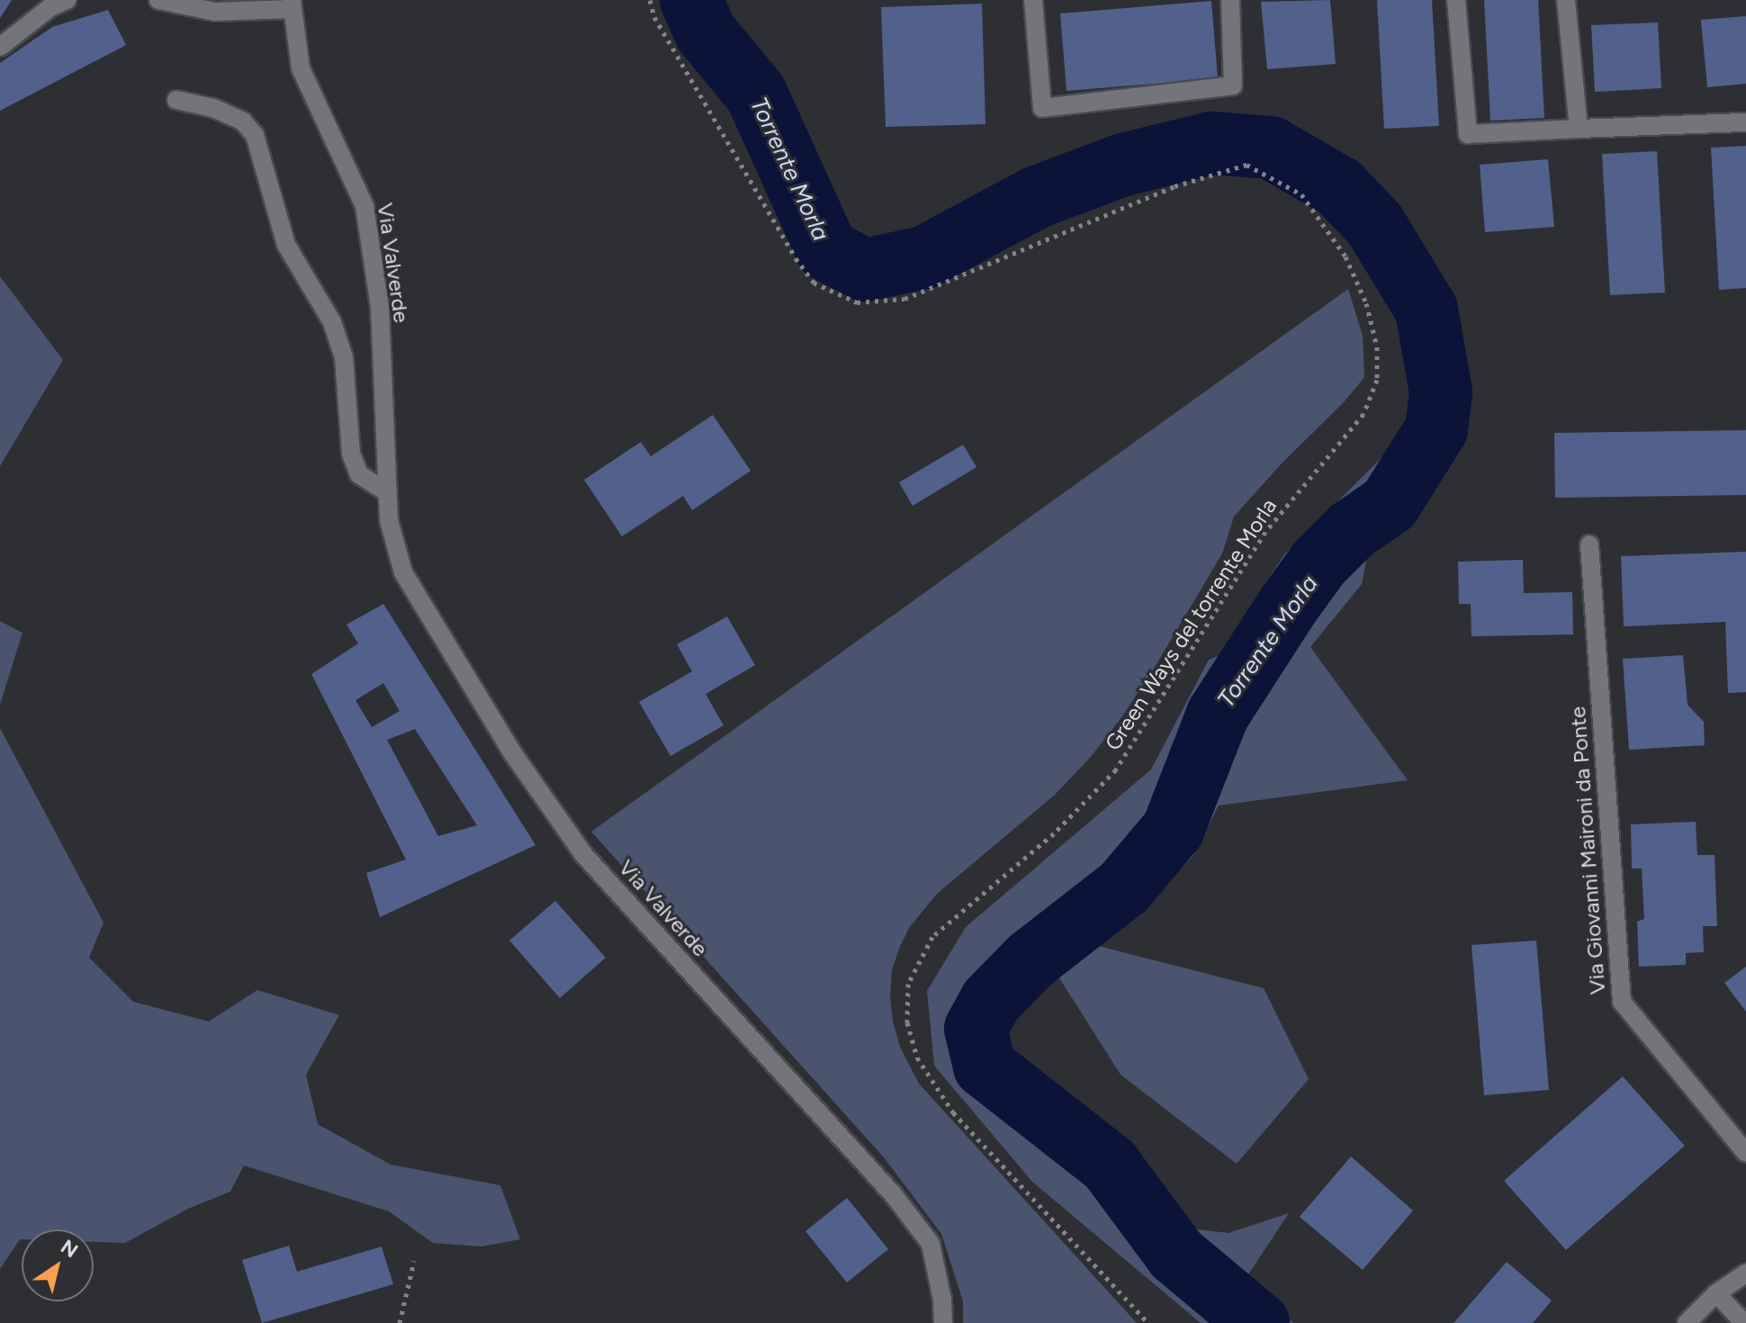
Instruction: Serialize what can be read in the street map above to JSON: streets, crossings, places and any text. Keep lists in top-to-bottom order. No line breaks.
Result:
{"streets":{"street":["Via Valverde","Via Giovanni Maironi da Ponte"],"path":["Green Ways del torrente Morla"]},"water":["Torrente Morla"],"north":"top right"}
